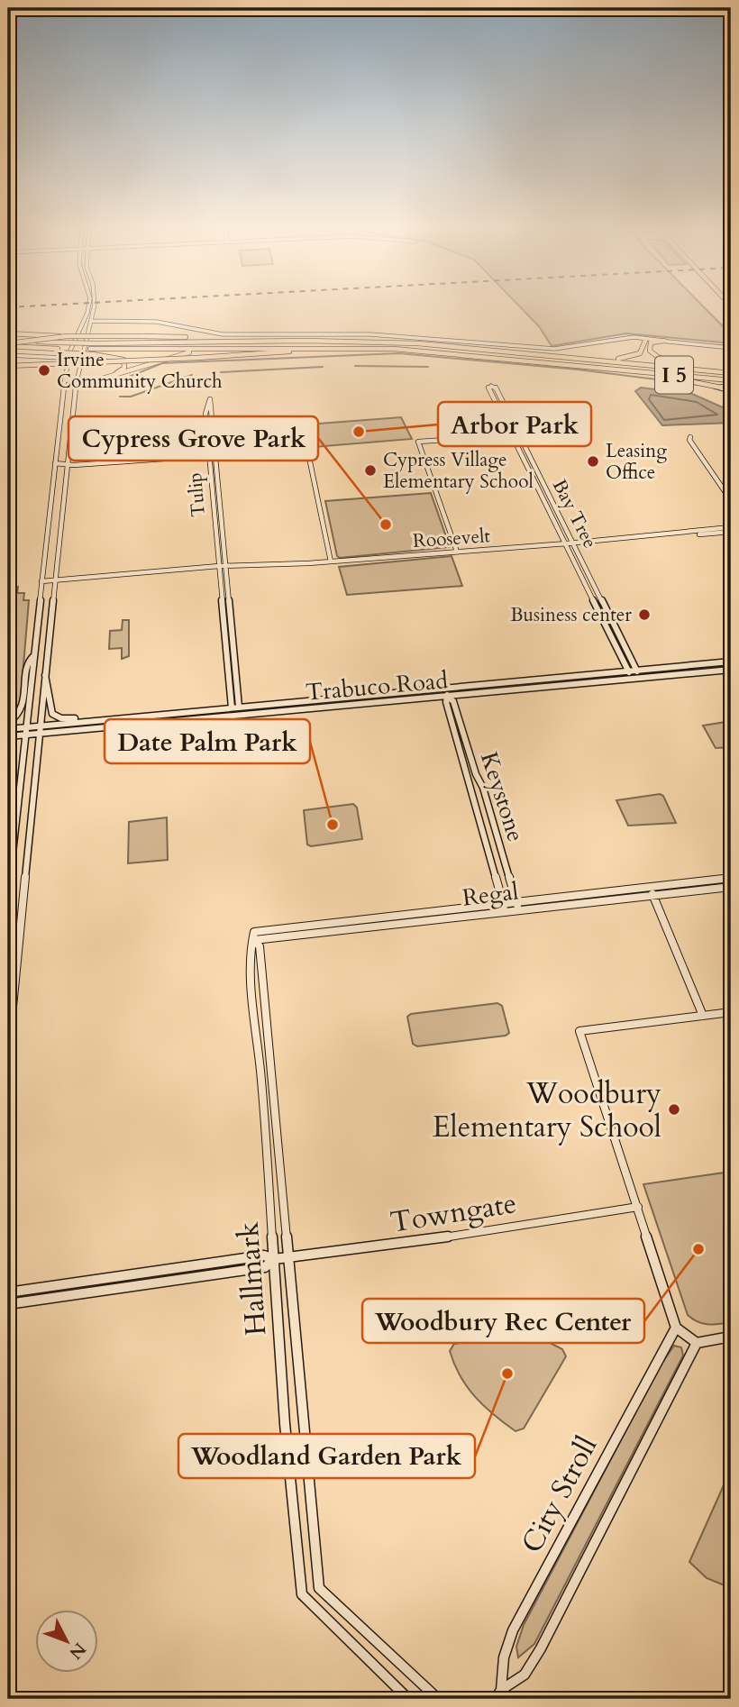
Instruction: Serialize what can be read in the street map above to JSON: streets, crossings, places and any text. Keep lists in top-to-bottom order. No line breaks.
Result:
{"streets":{"highway":["I 5"],"street":["Tulip","Bay Tree","Roosevelt","Trabuco Road","Keystone","Regal","Towngate","Hallmark","City Stroll"]},"crossings":[["Tulip","Roosevelt"],["Tulip","Trabuco Road"],["Bay Tree","Roosevelt"],["Bay Tree","Trabuco Road"],["Trabuco Road","Keystone"],["Keystone","Regal"],["Regal","Hallmark"],["Towngate","Hallmark"]],"places":["Irvine Community Church","Arbor Park","Leasing Office","Cypress Village Elementary School","Cypress Grove Park","Business center","Date Palm Park","Woodbury Elementary School","Woodbury Rec Center","Woodland Garden Park"],"north":"bottom right"}
